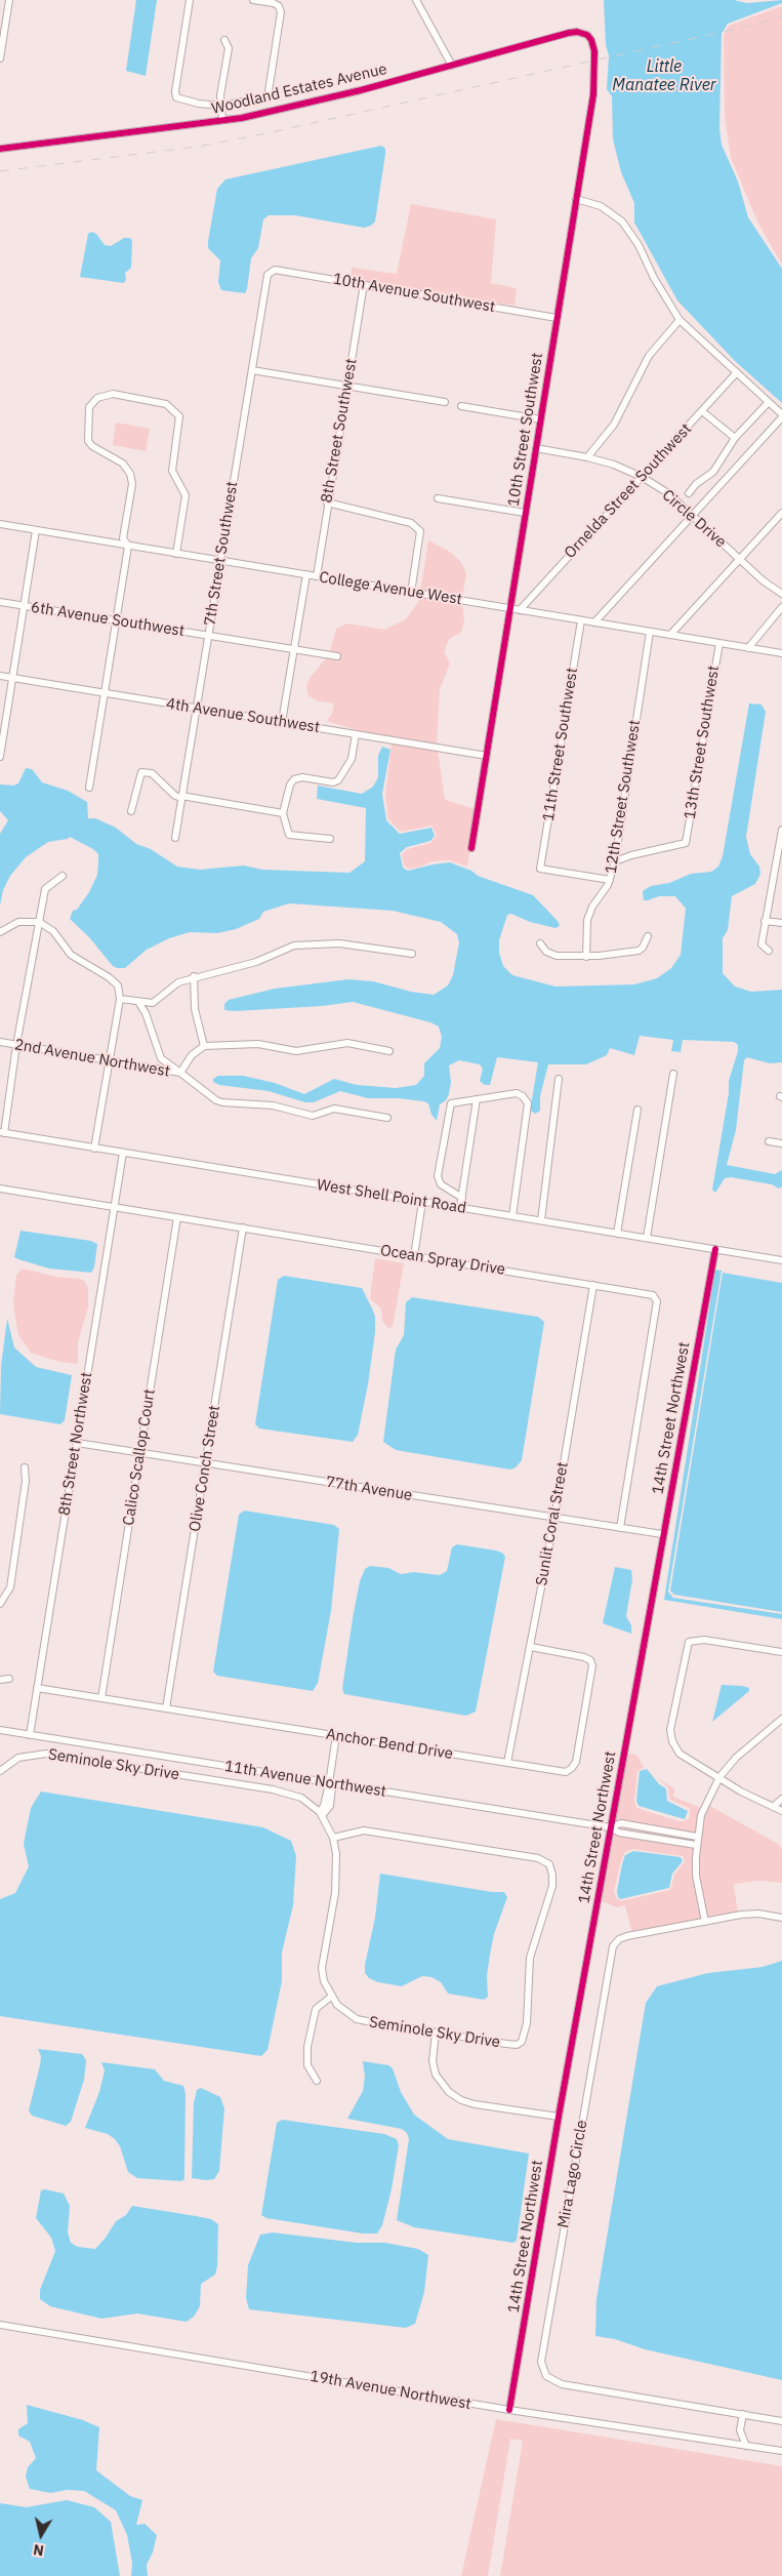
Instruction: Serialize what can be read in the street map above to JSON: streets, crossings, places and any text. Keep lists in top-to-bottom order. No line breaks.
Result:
{"streets":{"street":["Woodland Estates Avenue","10th Avenue Southwest","10th Street Southwest","8th Street Southwest","Ornelda Street Southwest","Circle Drive","7th Street Southwest","College Avenue West","6th Avenue Southwest","4th Avenue Southwest","13th Street Southwest","11th Street Southwest","12th Street Southwest","2nd Avenue Northwest","West Shell Point Road","Ocean Spray Drive","14th Street Northwest","8th Street Northwest","Calico Scallop Court","Olive Conch Street","77th Avenue","Sunlit Coral Street","Anchor Bend Drive","Seminole Sky Drive","11th Avenue Northwest","Mira Lago Circle","19th Avenue Northwest"]},"crossings":[["Woodland Estates Avenue","10th Street Southwest"],["10th Avenue Southwest","10th Street Southwest"],["10th Avenue Southwest","8th Street Southwest"],["10th Avenue Southwest","7th Street Southwest"],["10th Street Southwest","Circle Drive"],["10th Street Southwest","College Avenue West"],["10th Street Southwest","4th Avenue Southwest"],["8th Street Southwest","College Avenue West"],["Ornelda Street Southwest","Circle Drive"],["Ornelda Street Southwest","College Avenue West"],["7th Street Southwest","College Avenue West"],["7th Street Southwest","6th Avenue Southwest"],["7th Street Southwest","4th Avenue Southwest"],["College Avenue West","13th Street Southwest"],["College Avenue West","11th Street Southwest"],["College Avenue West","12th Street Southwest"],["13th Street Southwest","12th Street Southwest"],["11th Street Southwest","12th Street Southwest"],["West Shell Point Road","14th Street Northwest"],["West Shell Point Road","8th Street Northwest"],["Ocean Spray Drive","8th Street Northwest"],["Ocean Spray Drive","Calico Scallop Court"],["Ocean Spray Drive","Olive Conch Street"],["Ocean Spray Drive","77th Avenue"],["Ocean Spray Drive","Sunlit Coral Street"],["14th Street Northwest","77th Avenue"],["14th Street Northwest","11th Avenue Northwest"],["14th Street Northwest","19th Avenue Northwest"],["8th Street Northwest","77th Avenue"],["8th Street Northwest","Anchor Bend Drive"],["8th Street Northwest","11th Avenue Northwest"],["Calico Scallop Court","77th Avenue"],["Calico Scallop Court","Anchor Bend Drive"],["Olive Conch Street","77th Avenue"],["Olive Conch Street","Anchor Bend Drive"],["77th Avenue","Sunlit Coral Street"],["Sunlit Coral Street","Anchor Bend Drive"]],"water":["Little Manatee River"],"north":"bottom"}
